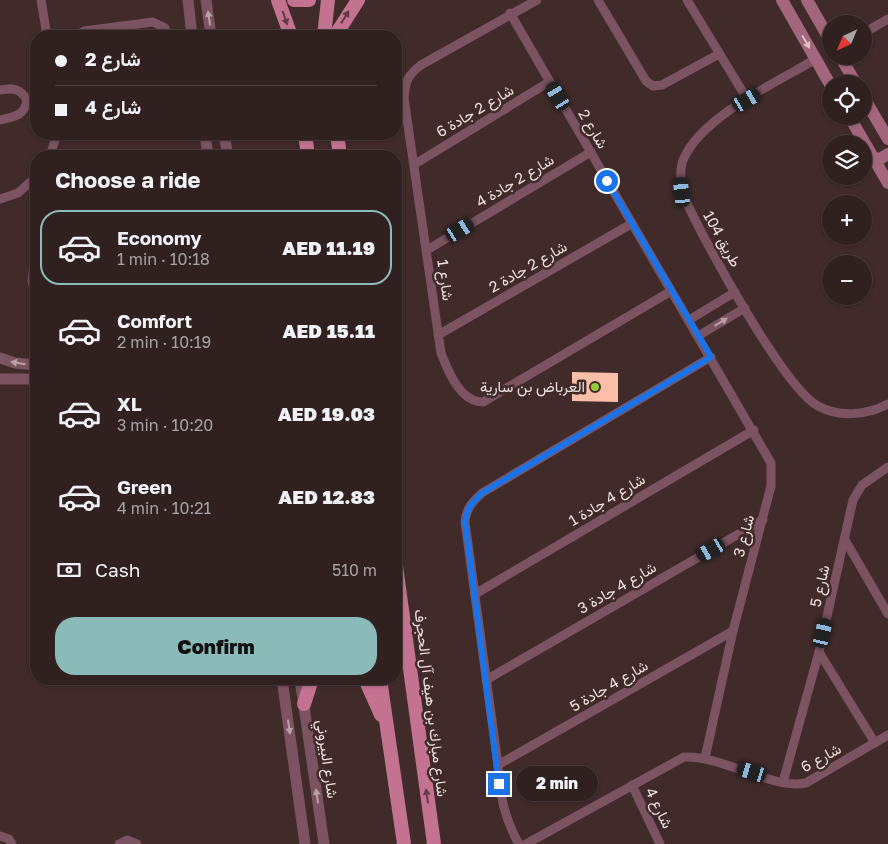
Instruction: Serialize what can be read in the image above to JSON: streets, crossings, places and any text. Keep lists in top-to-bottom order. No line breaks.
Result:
{"streets":{"main road":["شارع مبارك بن هيف آل الحجرف"],"street":["شارع 2 جادة 6","شارع 2","شارع 2 جادة 4","طريق 104","شارع 2 جادة 2","شارع 1","شارع 4 جادة 1","شارع 3","شارع 5","شارع 4 جادة 3","شارع 4 جادة 5","شارع 6","شارع البيروني","شارع 4"]},"crossings":[["شارع 2 جادة 6","شارع 2"],["شارع 2 جادة 6","شارع 1"],["شارع 2","شارع 2 جادة 4"],["شارع 2","شارع 2 جادة 2"],["شارع 2","شارع 1"],["شارع 2","شارع 3"],["شارع 2 جادة 4","شارع 1"],["شارع 2 جادة 2","شارع 1"],["شارع 4 جادة 1","شارع 3"],["شارع 3","شارع 4 جادة 3"],["شارع 3","شارع 4 جادة 5"],["شارع 3","شارع 6"],["شارع 5","شارع 6"],["شارع 6","شارع 4"]],"places":["العرباض بن سارية"],"north":"bottom left","page":{"map_buttons":["+","−"],"banner":["شارع 2","شارع 4"],"heading":"Choose a ride","list":[{"name":"Economy","note":"1 min · 10:18","value":"AED 11.19"},{"name":"Comfort","note":"2 min · 10:19","value":"AED 15.11"},{"name":"XL","note":"3 min · 10:20","value":"AED 19.03"},{"name":"Green","note":"4 min · 10:21","value":"AED 12.83"}],"pay":["Cash","510 m"],"buttons":"Confirm","bubble":"2 min"}}
